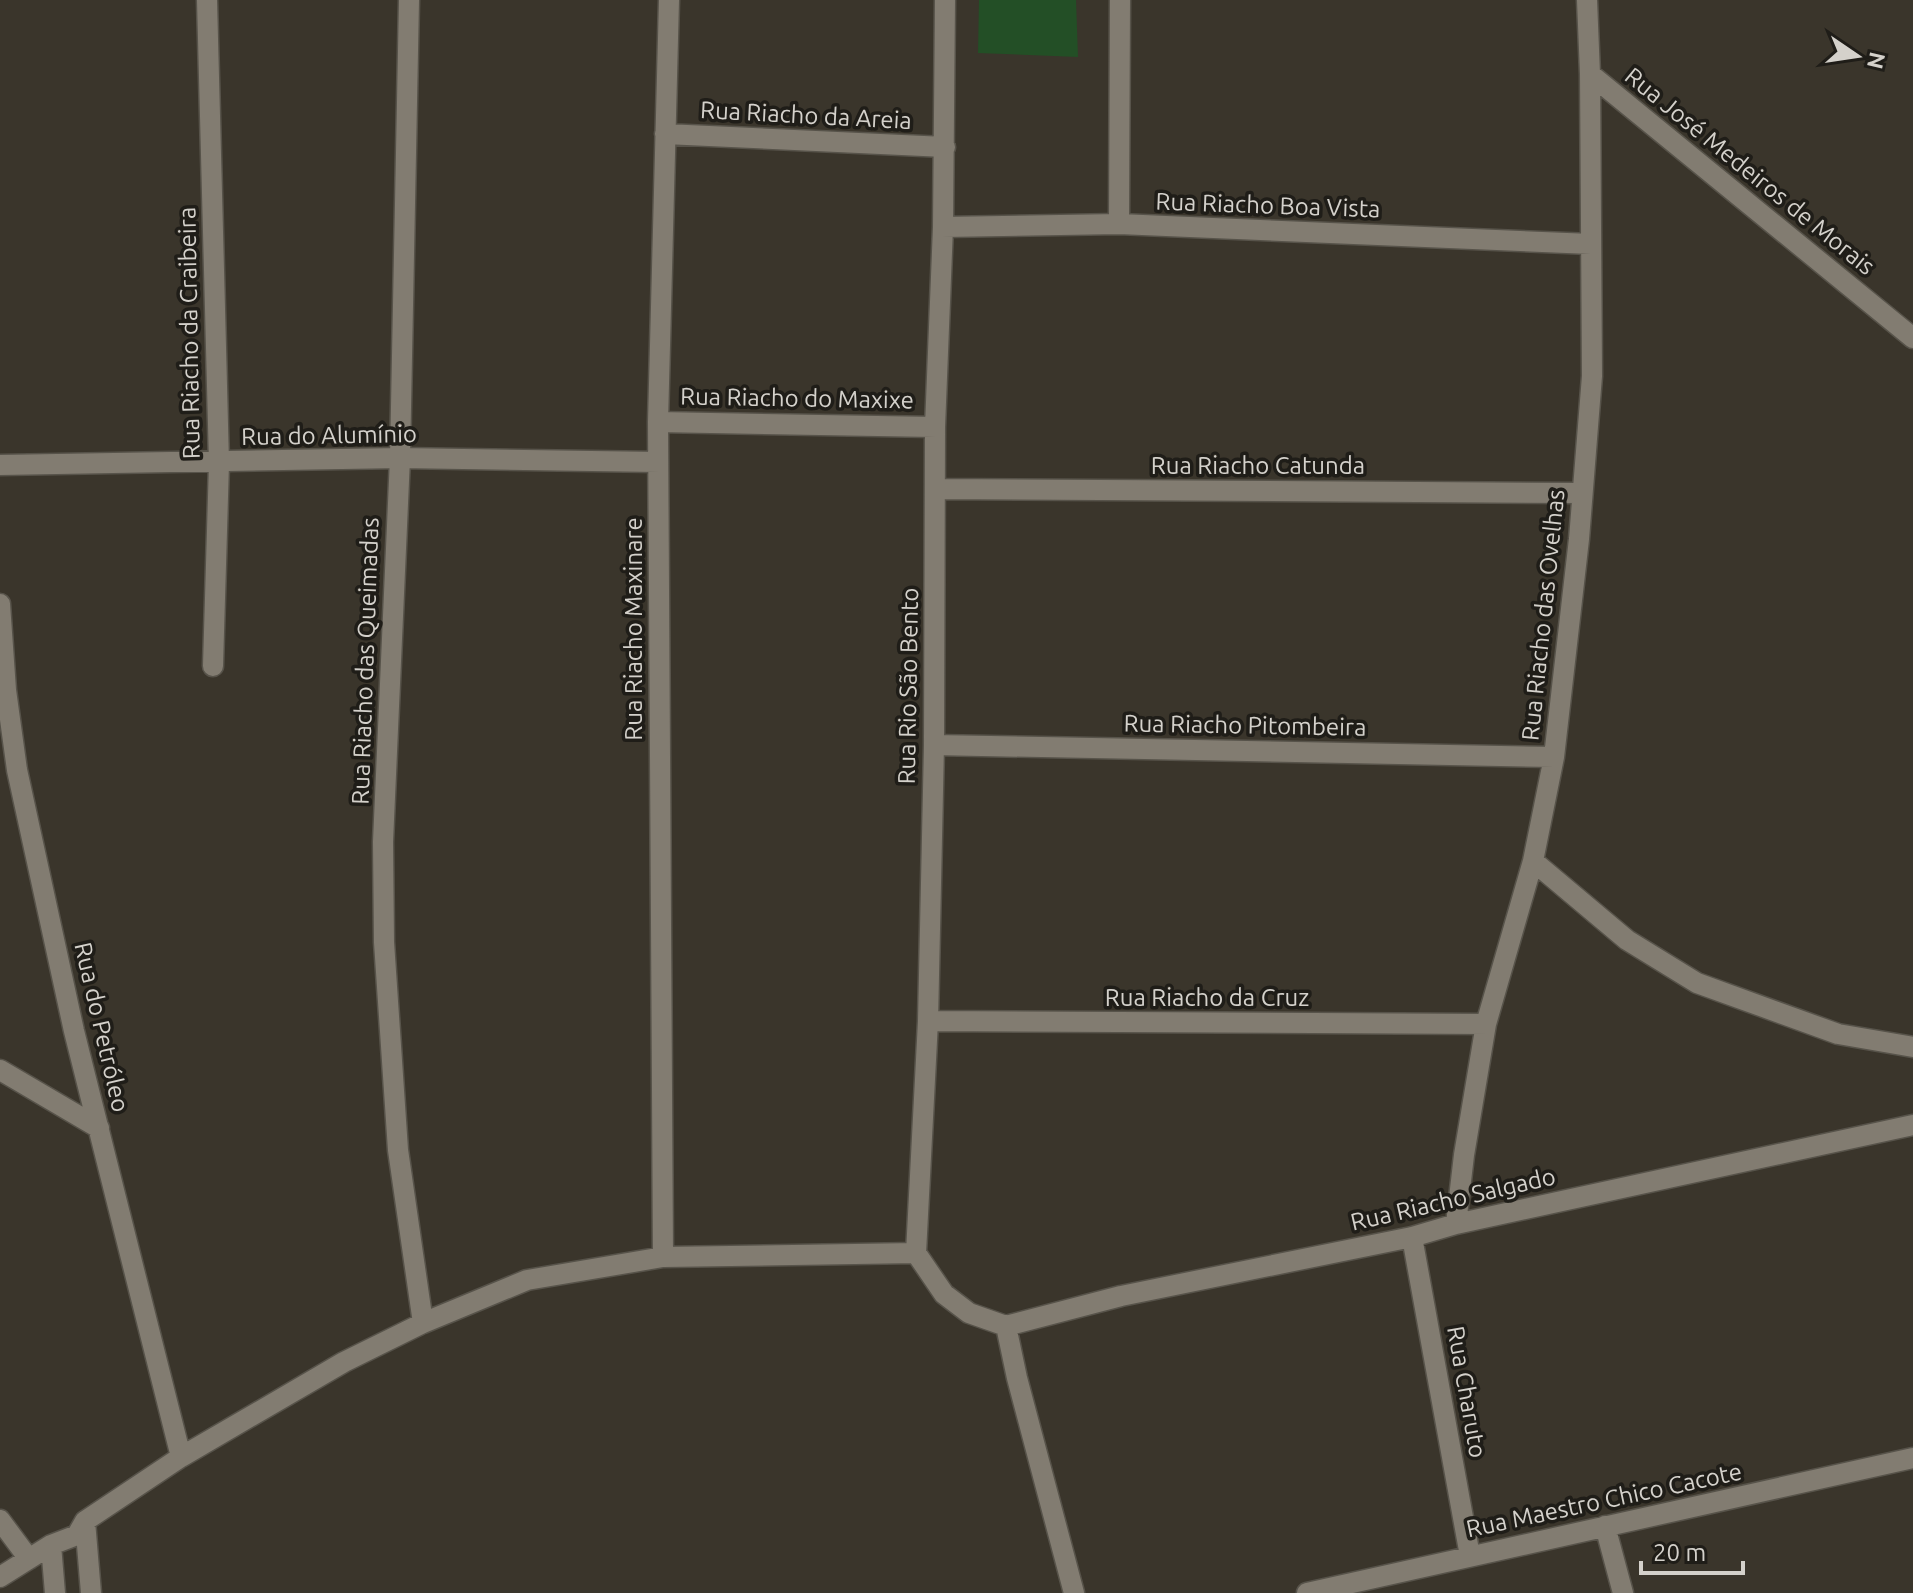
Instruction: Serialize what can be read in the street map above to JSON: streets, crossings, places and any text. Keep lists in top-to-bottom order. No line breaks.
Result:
{"streets":{"street":["Rua Riacho da Areia","Rua José Medeiros de Morais","Rua Riacho Boa Vista","Rua Riacho da Craibeira","Rua Riacho do Maxixe","Rua do Alumínio","Rua Riacho Catunda","Rua Riacho das Ovelhas","Rua Riacho Maxinare","Rua Riacho das Queimadas","Rua Rio São Bento","Rua Riacho Pitombeira","Rua Riacho da Cruz","Rua do Petróleo","Rua Riacho Salgado","Rua Charuto","Rua Maestro Chico Cacote"]},"crossings":[["Rua Riacho da Areia","Rua Riacho Maxinare"],["Rua Riacho da Areia","Rua Rio São Bento"],["Rua José Medeiros de Morais","Rua Riacho das Ovelhas"],["Rua Riacho Boa Vista","Rua Riacho das Ovelhas"],["Rua Riacho Boa Vista","Rua Rio São Bento"],["Rua Riacho da Craibeira","Rua do Alumínio"],["Rua Riacho do Maxixe","Rua Riacho Maxinare"],["Rua Riacho do Maxixe","Rua Rio São Bento"],["Rua do Alumínio","Rua Riacho Maxinare"],["Rua do Alumínio","Rua Riacho das Queimadas"],["Rua Riacho Catunda","Rua Riacho das Ovelhas"],["Rua Riacho Catunda","Rua Rio São Bento"],["Rua Riacho das Ovelhas","Rua Riacho Pitombeira"],["Rua Riacho das Ovelhas","Rua Riacho da Cruz"],["Rua Riacho das Ovelhas","Rua Riacho Salgado"],["Rua Rio São Bento","Rua Riacho Pitombeira"],["Rua Rio São Bento","Rua Riacho da Cruz"],["Rua Riacho Salgado","Rua Charuto"],["Rua Charuto","Rua Maestro Chico Cacote"]],"scale_bar":"20 m","north":"right"}
